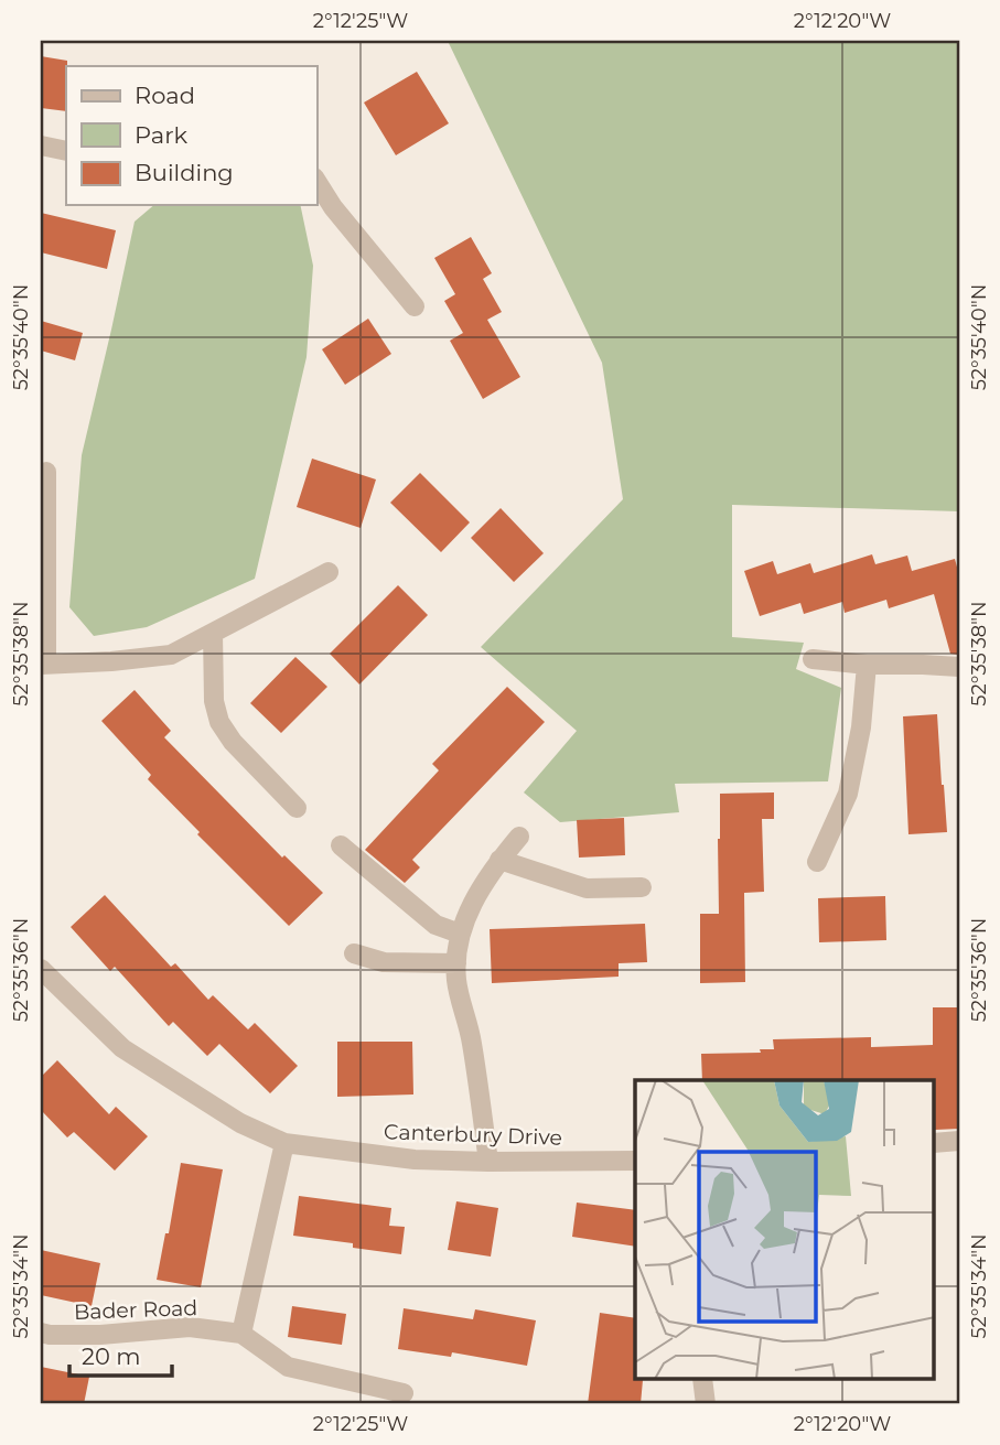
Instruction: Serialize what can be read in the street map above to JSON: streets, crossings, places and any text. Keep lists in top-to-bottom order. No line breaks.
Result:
{"streets":{"street":["Canterbury Drive","Bader Road"]},"legend":["Road","Park","Building"],"scale_bar":"20 m","coordinates":["2°12'25\"W","2°12'20\"W","52°35'40\"N","52°35'38\"N","52°35'36\"N","52°35'34\"N"]}
